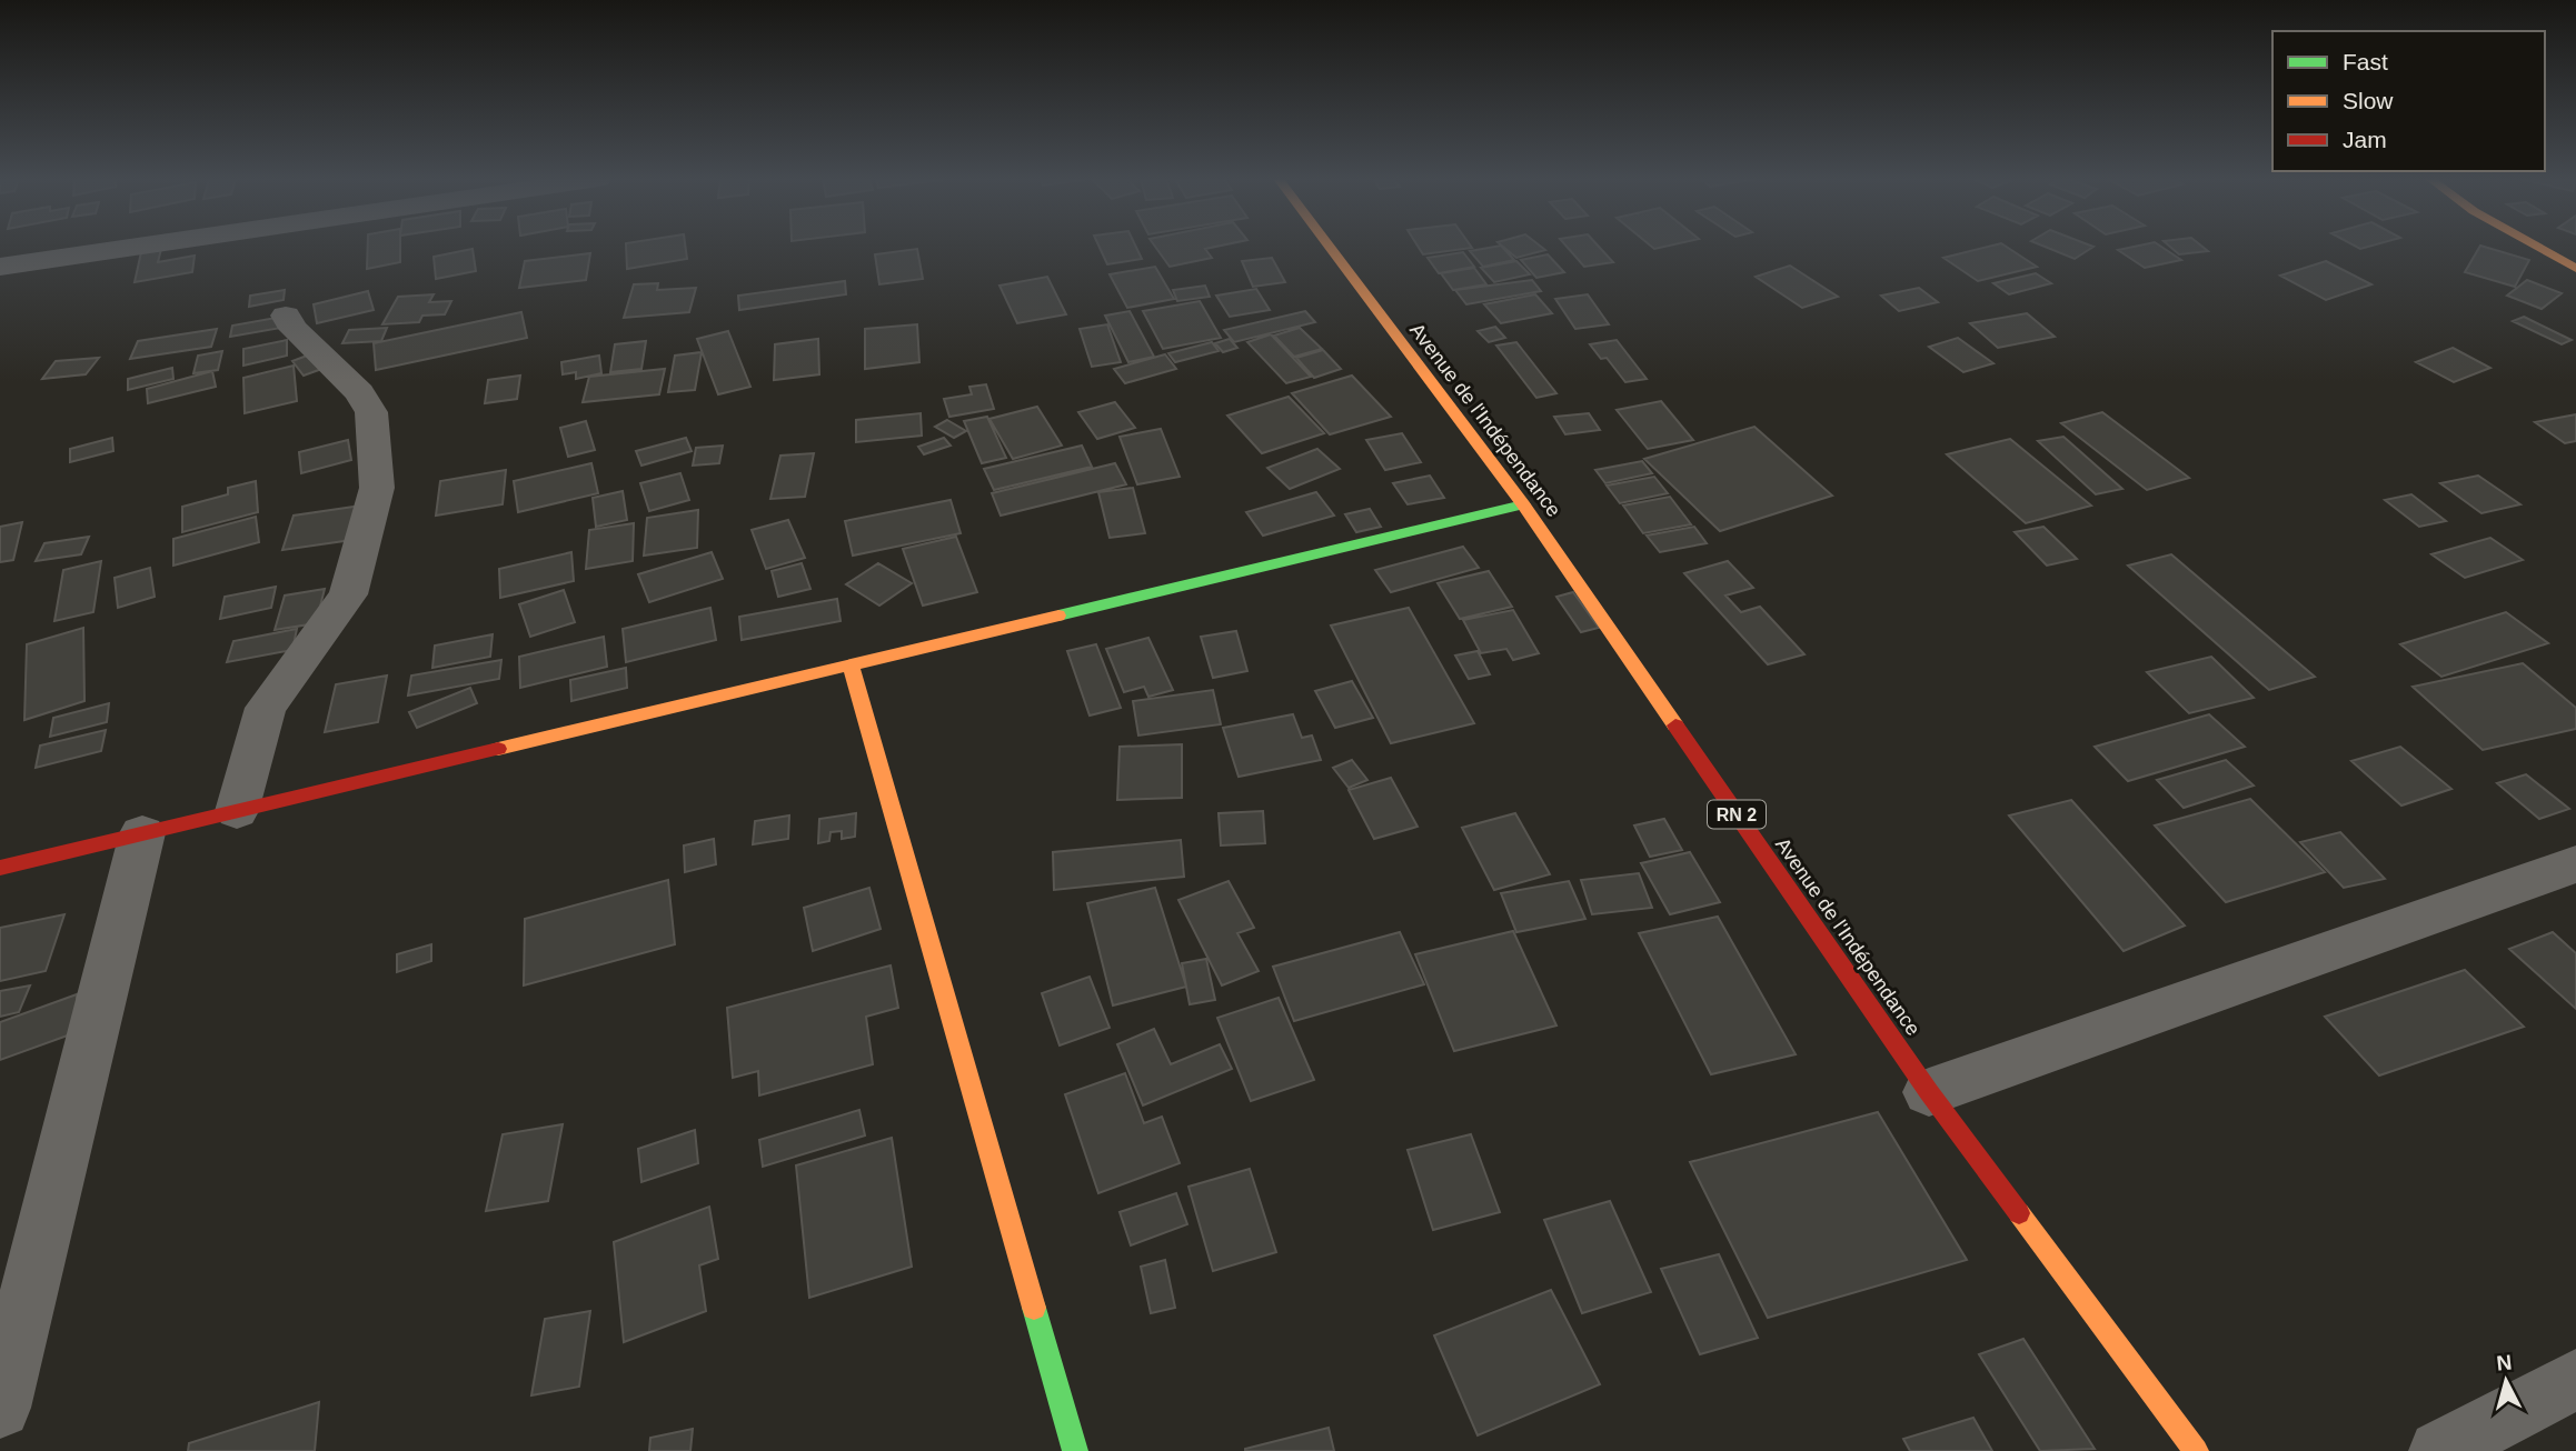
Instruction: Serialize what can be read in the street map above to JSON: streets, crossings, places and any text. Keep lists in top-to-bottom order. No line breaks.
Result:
{"streets":{"street":["Avenue de l'Indépendance","RN 2"]},"legend":["Fast","Slow","Jam"],"north":"top"}
